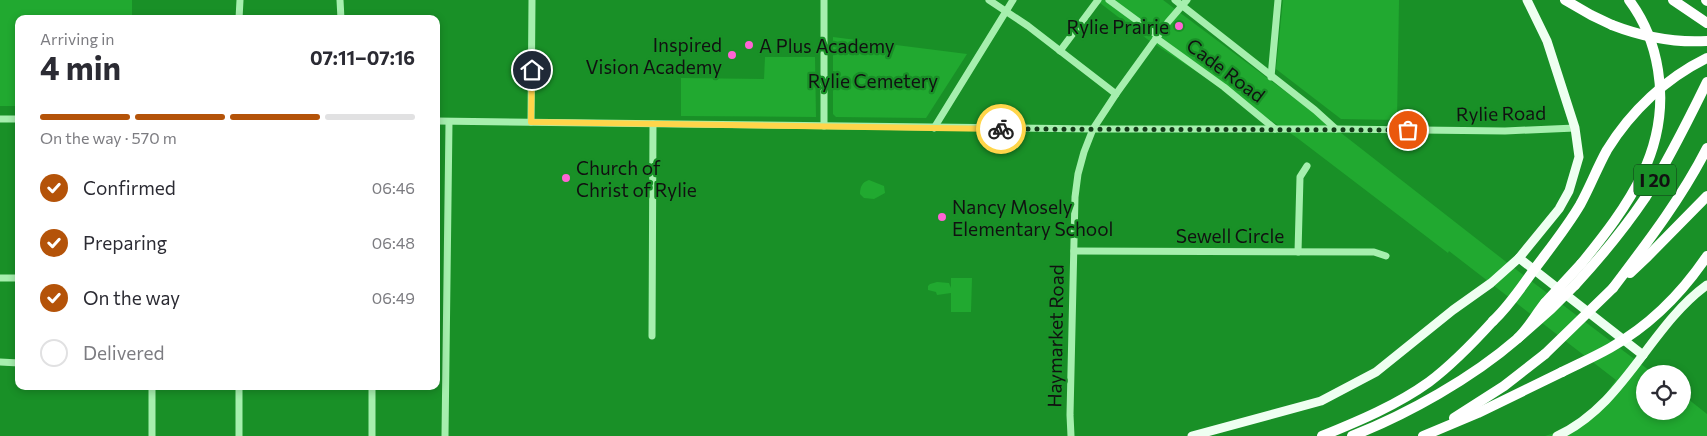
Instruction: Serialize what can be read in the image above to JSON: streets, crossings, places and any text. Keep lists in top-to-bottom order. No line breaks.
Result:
{"streets":{"highway":["I 20"],"street":["Cade Road","Rylie Road","Sewell Circle","Haymarket Road"]},"crossings":[["Cade Road","Rylie Road"],["Cade Road","Haymarket Road"],["Rylie Road","Haymarket Road"],["Sewell Circle","Haymarket Road"]],"parks":["Rylie Cemetery"],"places":["Rylie Prairie","A Plus Academy","Inspired Vision Academy","Church of Christ of Rylie","Nancy Mosely Elementary School"],"page":{"heading":["4 min","Arriving in","07:11–07:16"],"bar":"On the way · 570 m","list":[["Confirmed","06:46"],["Preparing","06:48"],["On the way","06:49"],"Delivered"]}}
